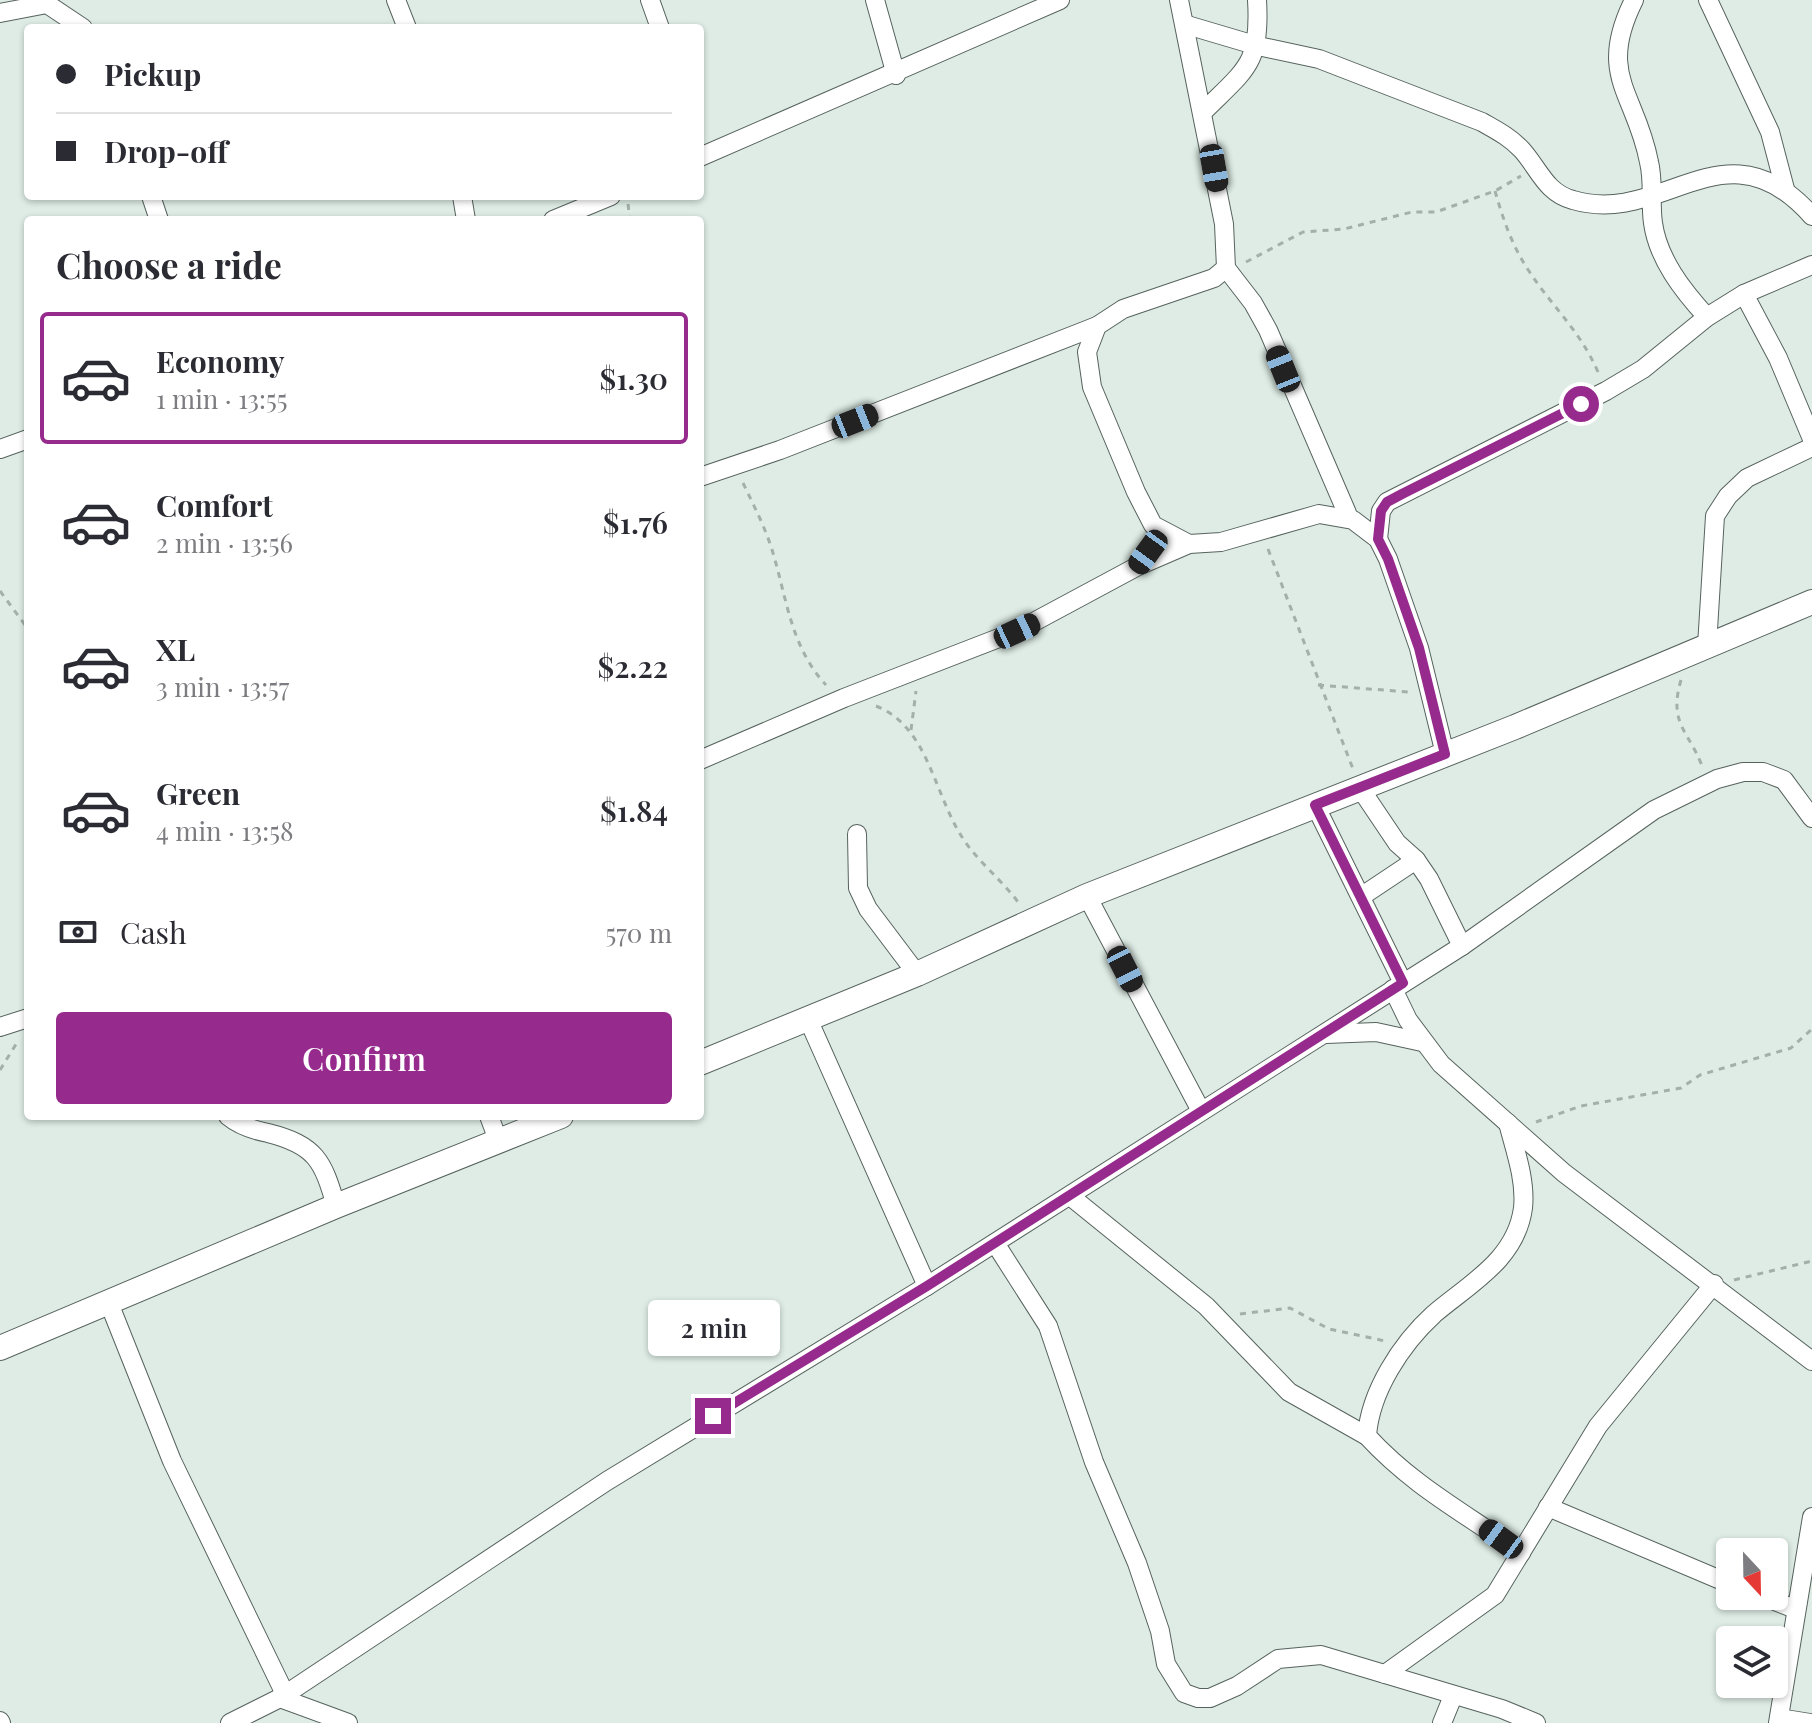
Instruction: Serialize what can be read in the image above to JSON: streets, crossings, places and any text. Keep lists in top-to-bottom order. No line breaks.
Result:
{"north":"bottom","page":{"banner":["Pickup","Drop-off"],"heading":"Choose a ride","list":[{"name":"Economy","note":"1 min · 13:55","value":"$1.30"},{"name":"Comfort","note":"2 min · 13:56","value":"$1.76"},{"name":"XL","note":"3 min · 13:57","value":"$2.22"},{"name":"Green","note":"4 min · 13:58","value":"$1.84"}],"pay":["Cash","570 m"],"buttons":"Confirm","bubble":"2 min"}}
